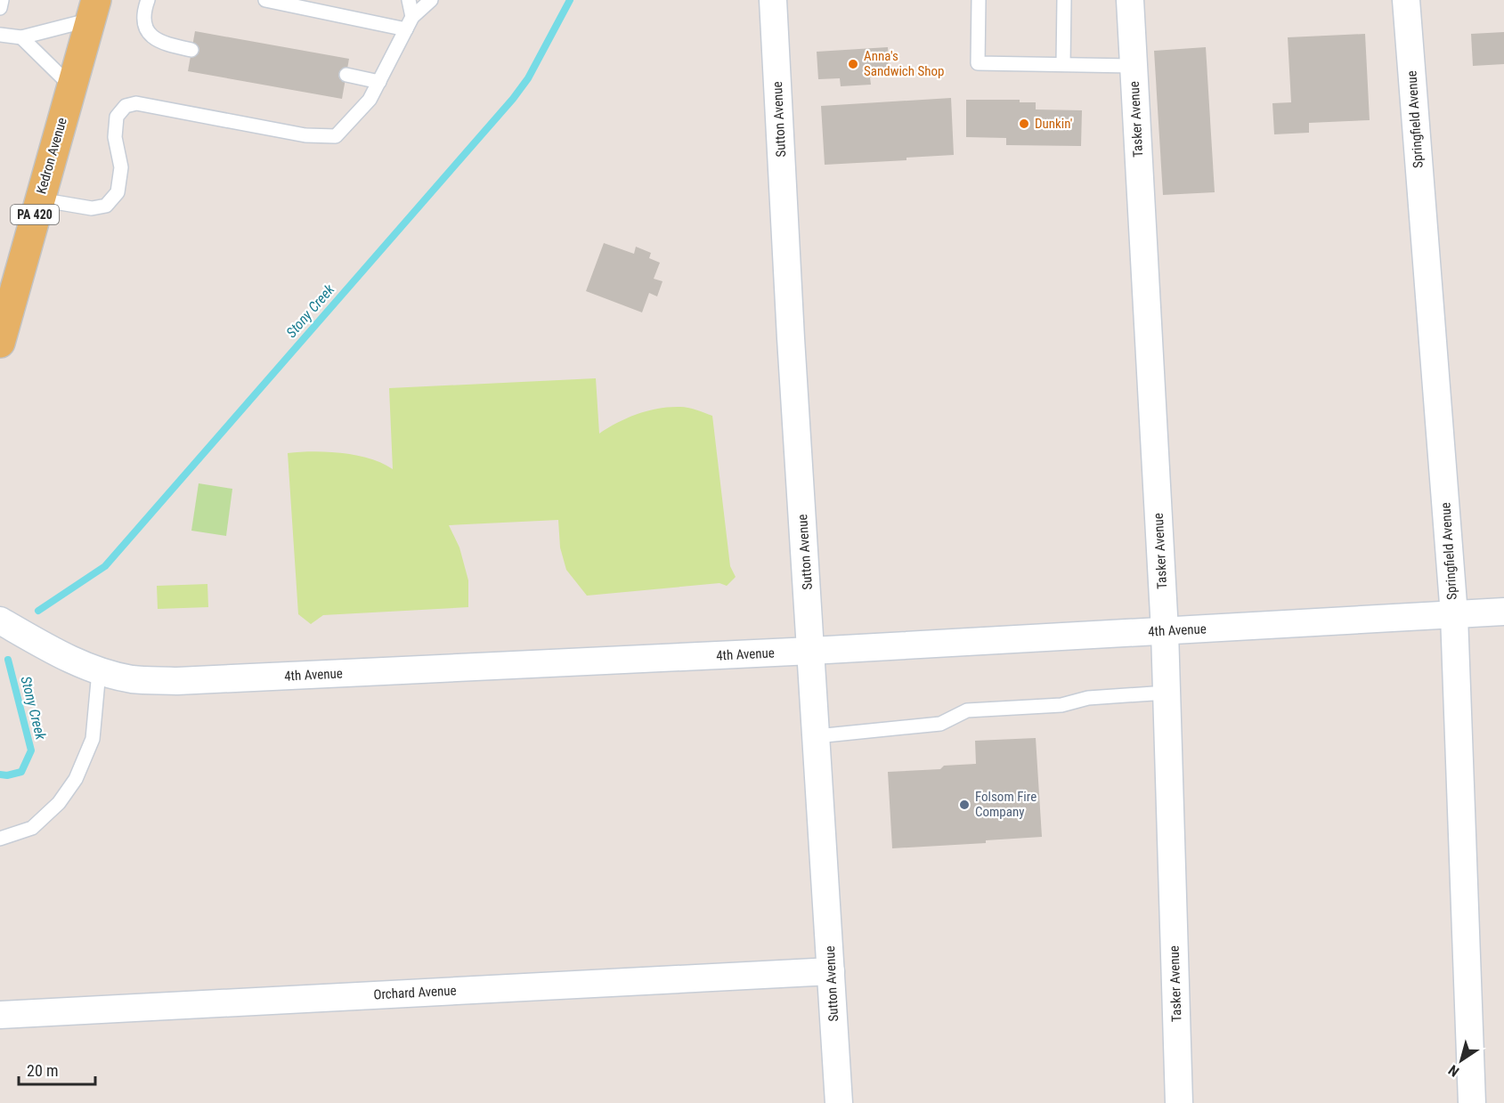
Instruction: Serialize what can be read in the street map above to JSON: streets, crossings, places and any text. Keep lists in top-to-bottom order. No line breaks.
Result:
{"streets":{"main road":["Kedron Avenue","PA 420"],"street":["Sutton Avenue","Tasker Avenue","Springfield Avenue","4th Avenue","Orchard Avenue"]},"crossings":[["Sutton Avenue","4th Avenue"],["Sutton Avenue","Orchard Avenue"],["Tasker Avenue","4th Avenue"],["Springfield Avenue","4th Avenue"]],"water":["Stony Creek"],"places":["Anna's Sandwich Shop","Dunkin'","Folsom Fire Company"],"scale_bar":"20 m","north":"bottom left"}
